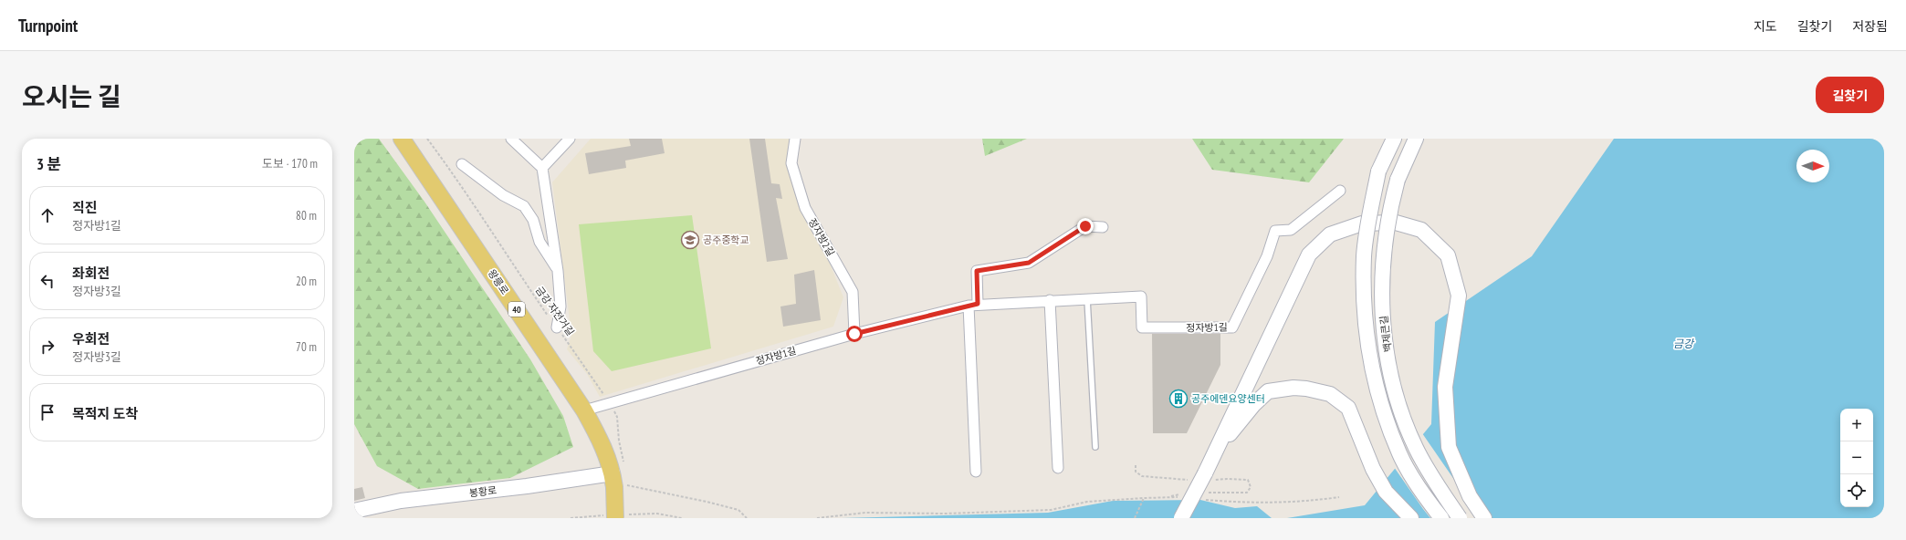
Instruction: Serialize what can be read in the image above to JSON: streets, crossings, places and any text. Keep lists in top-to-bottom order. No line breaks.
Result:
{"streets":{"main road":["왕릉로","40","백제큰길","봉황로"],"street":["정자방2길","정자방1길"],"path":["금강 자전거길"]},"crossings":[["정자방2길","정자방1길"],["왕릉로","40"],["왕릉로","금강 자전거길"],["왕릉로","정자방1길"],["왕릉로","봉황로"],["40","금강 자전거길"],["40","봉황로"],["금강 자전거길","정자방1길"],["금강 자전거길","봉황로"]],"water":["금강"],"places":{"school or university":["공주중학교"],"building":["공주에덴요양센터"]},"north":"right","page":{"header":"Turnpoint","nav":["지도","길찾기","저장됨"],"title":"오시는 길","buttons":"길찾기","heading":["3 분","도보 · 170 m"],"list":[["직진","정자방1길","80 m"],["좌회전","정자방3길","20 m"],["우회전","정자방3길","70 m"],"목적지 도착"],"map_buttons":["+","−"]}}
